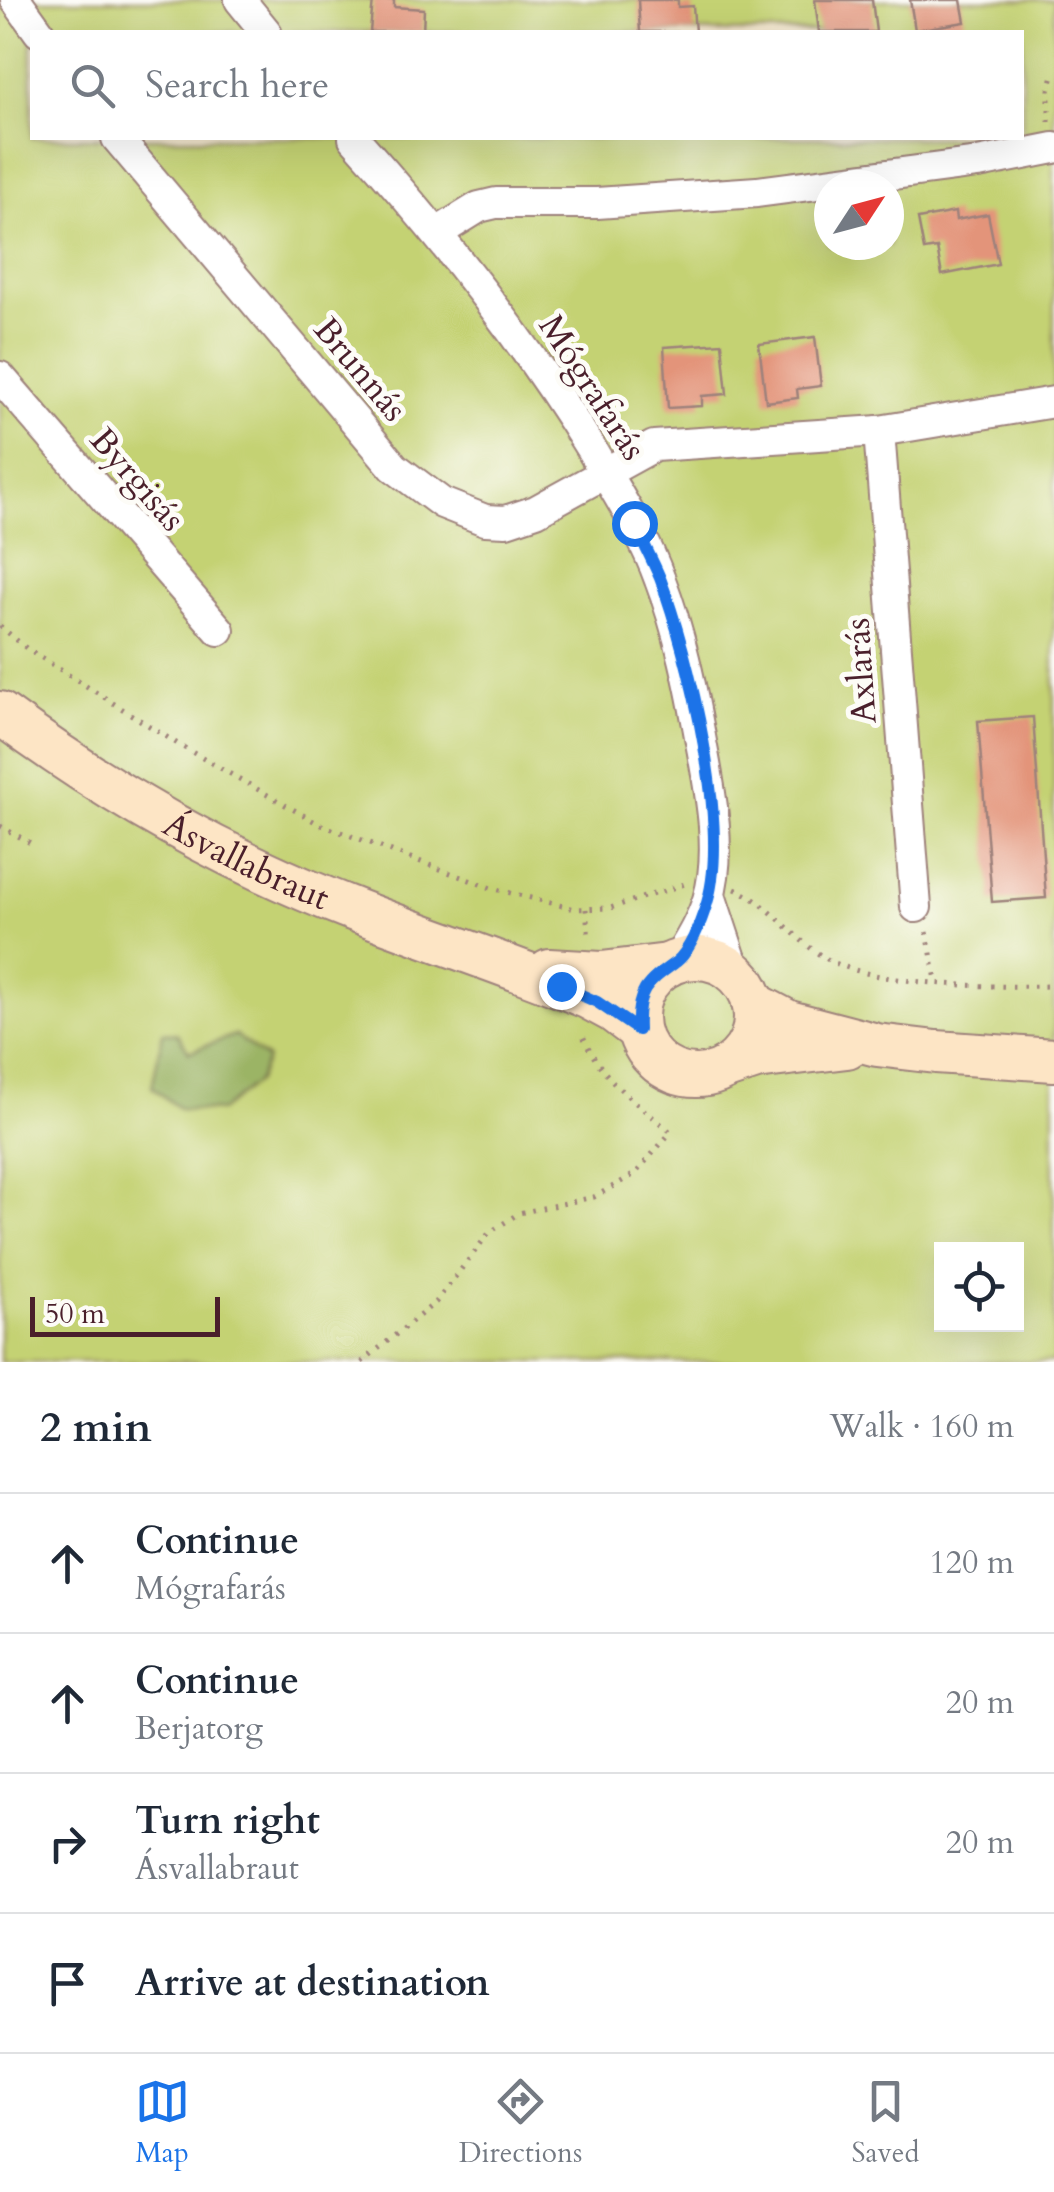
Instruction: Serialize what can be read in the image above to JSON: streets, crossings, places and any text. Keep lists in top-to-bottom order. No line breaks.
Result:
{"streets":{"main road":["Ásvallabraut"],"street":["Brunnás","Mógrafarás","Byrgisás","Axlarás"]},"crossings":[["Brunnás","Mógrafarás"],["Mógrafarás","Ásvallabraut"]],"scale_bar":"50 m","north":"top right","page":{"search":"Search here","scale":"50 m","heading":["2 min","Walk · 160 m"],"list":[["Continue","Mógrafarás","120 m"],["Continue","Berjatorg","20 m"],["Turn right","Ásvallabraut","20 m"],"Arrive at destination"],"nav":["Map","Directions","Saved"]}}
